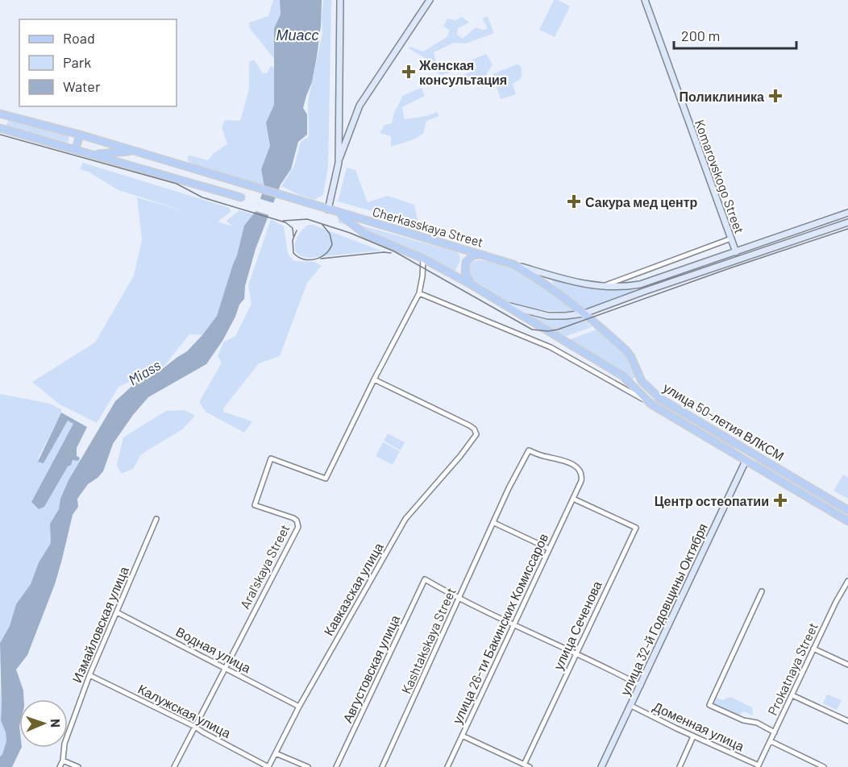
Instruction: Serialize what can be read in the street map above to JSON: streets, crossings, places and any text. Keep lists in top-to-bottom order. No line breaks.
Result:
{"streets":{"main road":["Komarovskogo Street","Cherkasskaya Street","улица 50-летия ВЛКСМ","улица 32-й Годовщины Октября"],"street":["Aral'skaya Street","Кавказская улица","Измайловская улица","улица Сеченова","улица 26-ти Бакинских Комиссаров","Kashtakskaya Street","Водная улица","Августовская улица","Prokatnaya Street","Калужская улица","Доменная улица"]},"crossings":[["Komarovskogo Street","Cherkasskaya Street"],["Cherkasskaya Street","улица 50-летия ВЛКСМ"],["Cherkasskaya Street","Aral'skaya Street"],["улица 50-летия ВЛКСМ","улица 32-й Годовщины Октября"],["Aral'skaya Street","Кавказская улица"],["Aral'skaya Street","Водная улица"],["Aral'skaya Street","Калужская улица"],["Кавказская улица","Водная улица"],["Кавказская улица","Калужская улица"],["улица 32-й Годовщины Октября","Доменная улица"],["Измайловская улица","Водная улица"],["Измайловская улица","Калужская улица"],["улица Сеченова","улица 26-ти Бакинских Комиссаров"],["улица 26-ти Бакинских Комиссаров","Kashtakskaya Street"],["Kashtakskaya Street","Августовская улица"],["Prokatnaya Street","Доменная улица"]],"water":["Миасс","Miass"],"places":{"health":["Женская консультация","Поликлиника","Сакура мед центр","Центр остеопатии"]},"legend":["Road","Park","Water"],"scale_bar":"200 m","north":"right"}
